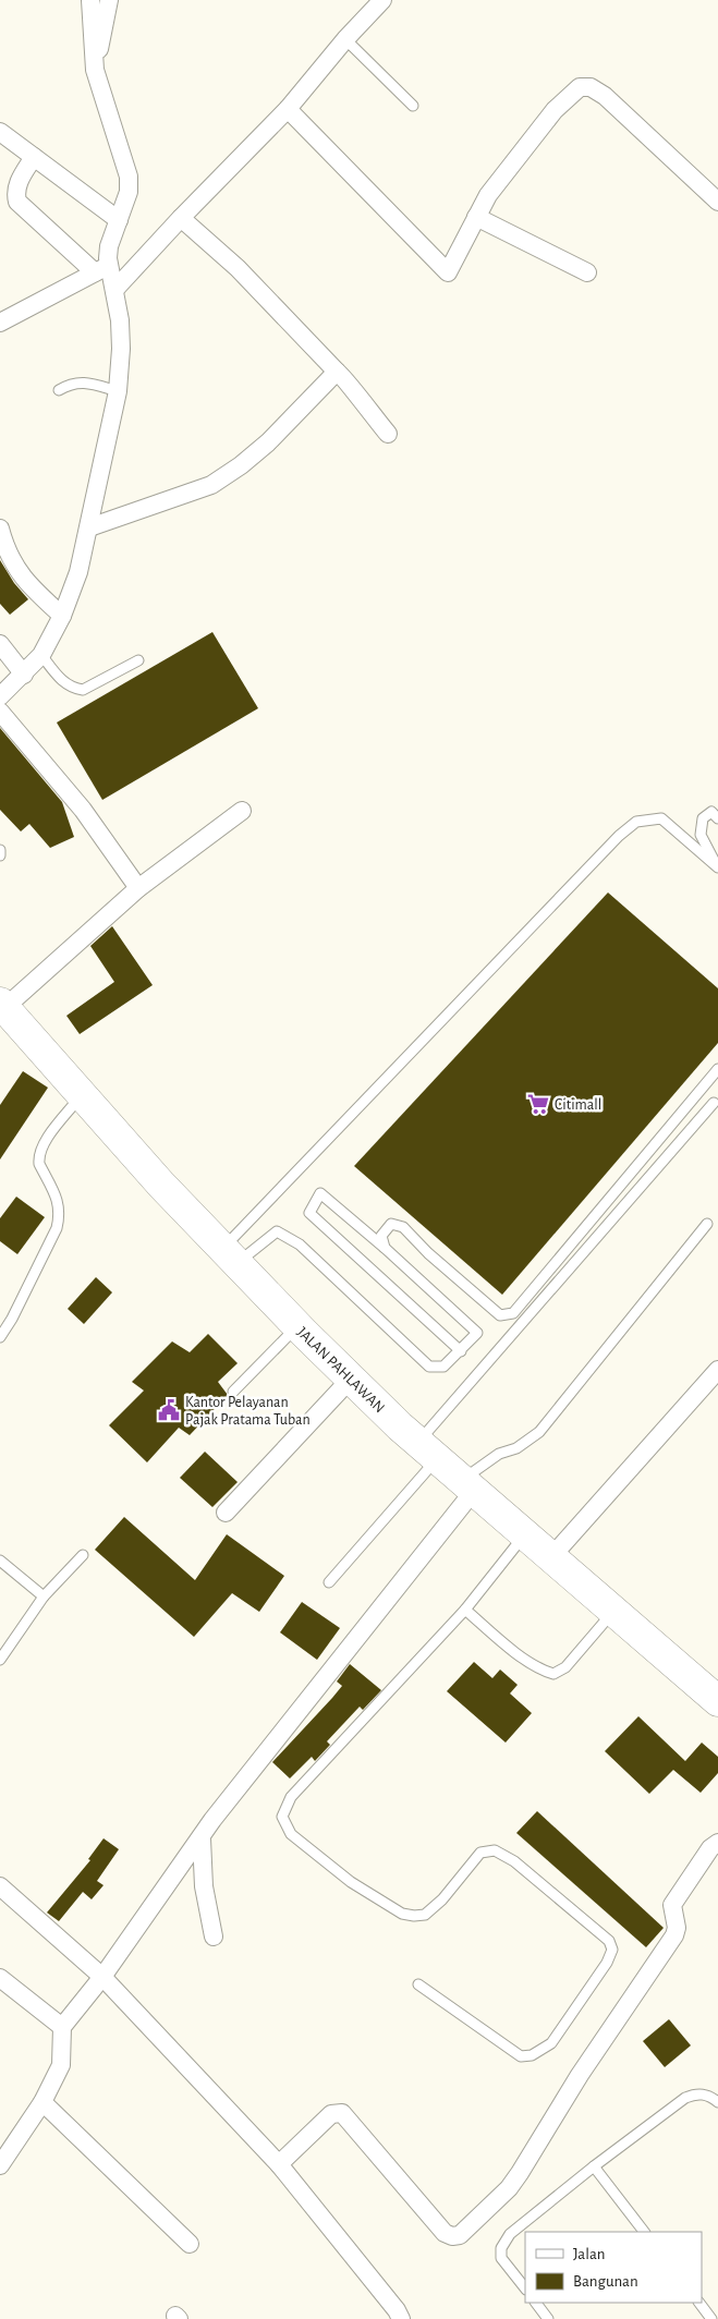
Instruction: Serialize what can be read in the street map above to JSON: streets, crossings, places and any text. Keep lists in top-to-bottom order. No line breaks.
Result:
{"streets":{"highway":["JALAN PAHLAWAN"]},"places":{"supermarket":["Citimall"],"public building":["Kantor Pelayanan Pajak Pratama Tuban"]},"legend":["Jalan","Bangunan"]}
